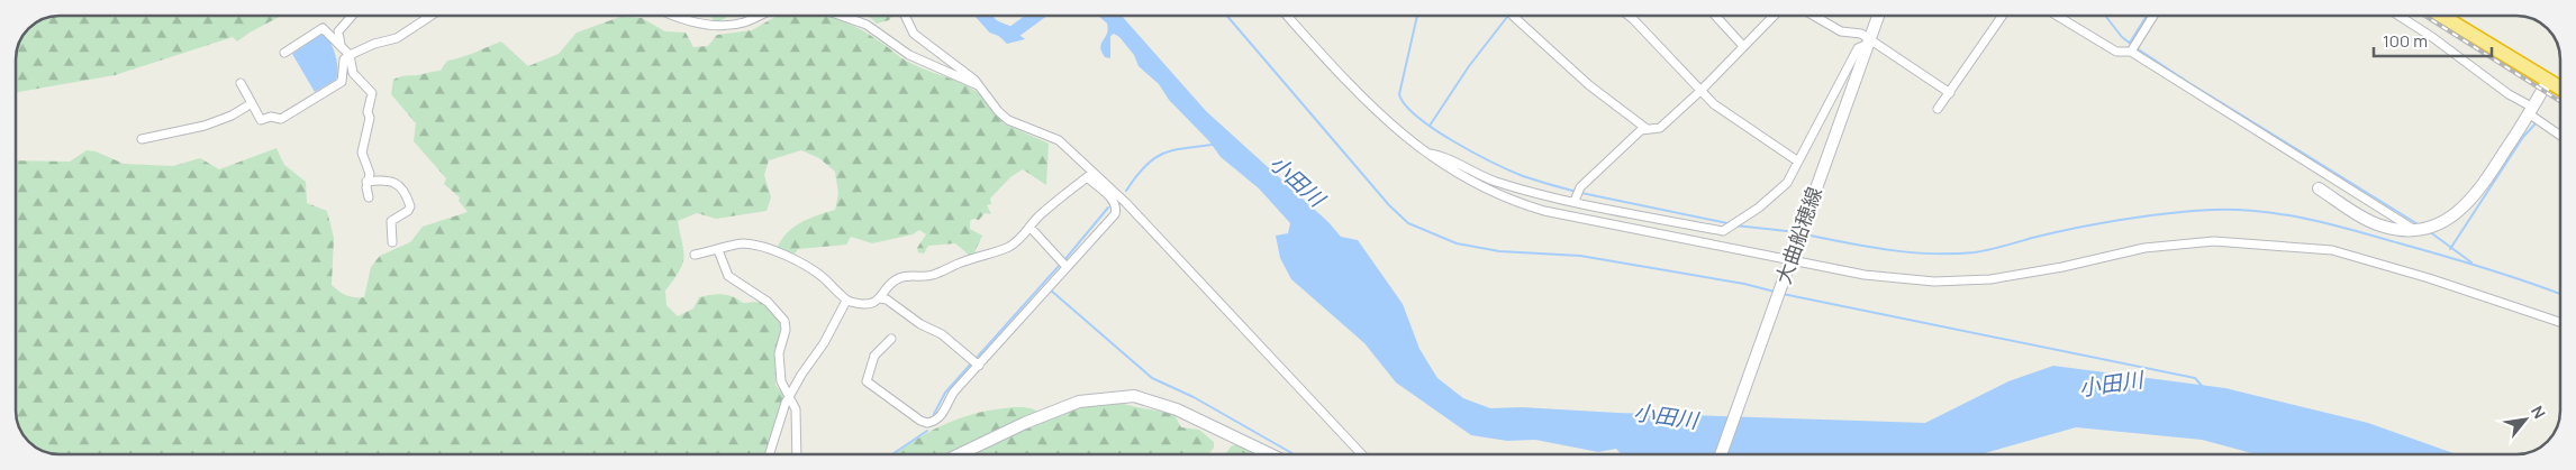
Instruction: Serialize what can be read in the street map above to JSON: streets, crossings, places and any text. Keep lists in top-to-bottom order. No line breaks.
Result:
{"streets":{"street":["大曲船穂線"]},"water":["小田川"],"scale_bar":"100 m","north":"top right"}
